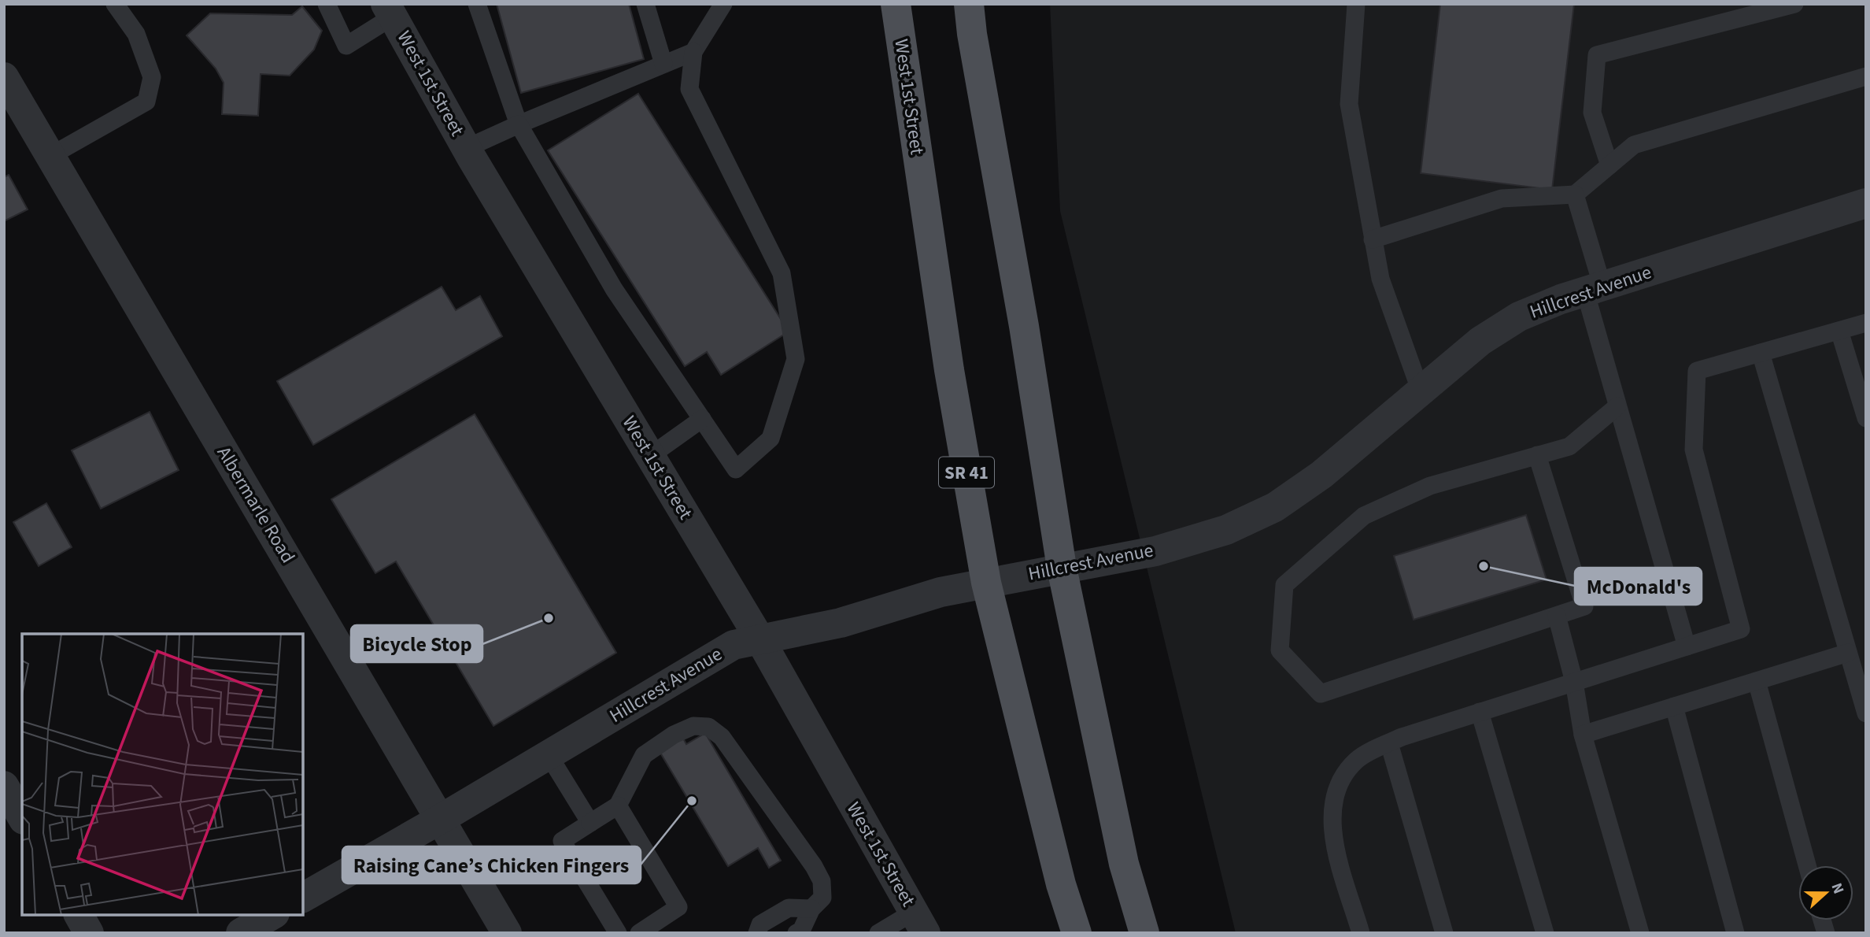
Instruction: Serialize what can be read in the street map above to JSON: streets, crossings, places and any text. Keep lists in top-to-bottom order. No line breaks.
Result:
{"streets":{"main road":["West 1st Street","SR 41"],"street":["Hillcrest Avenue","Albermarle Road"]},"crossings":[["West 1st Street","Hillcrest Avenue"],["Hillcrest Avenue","Albermarle Road"]],"places":["McDonald's","Bicycle Stop","Raising Cane’s Chicken Fingers"],"north":"right"}
